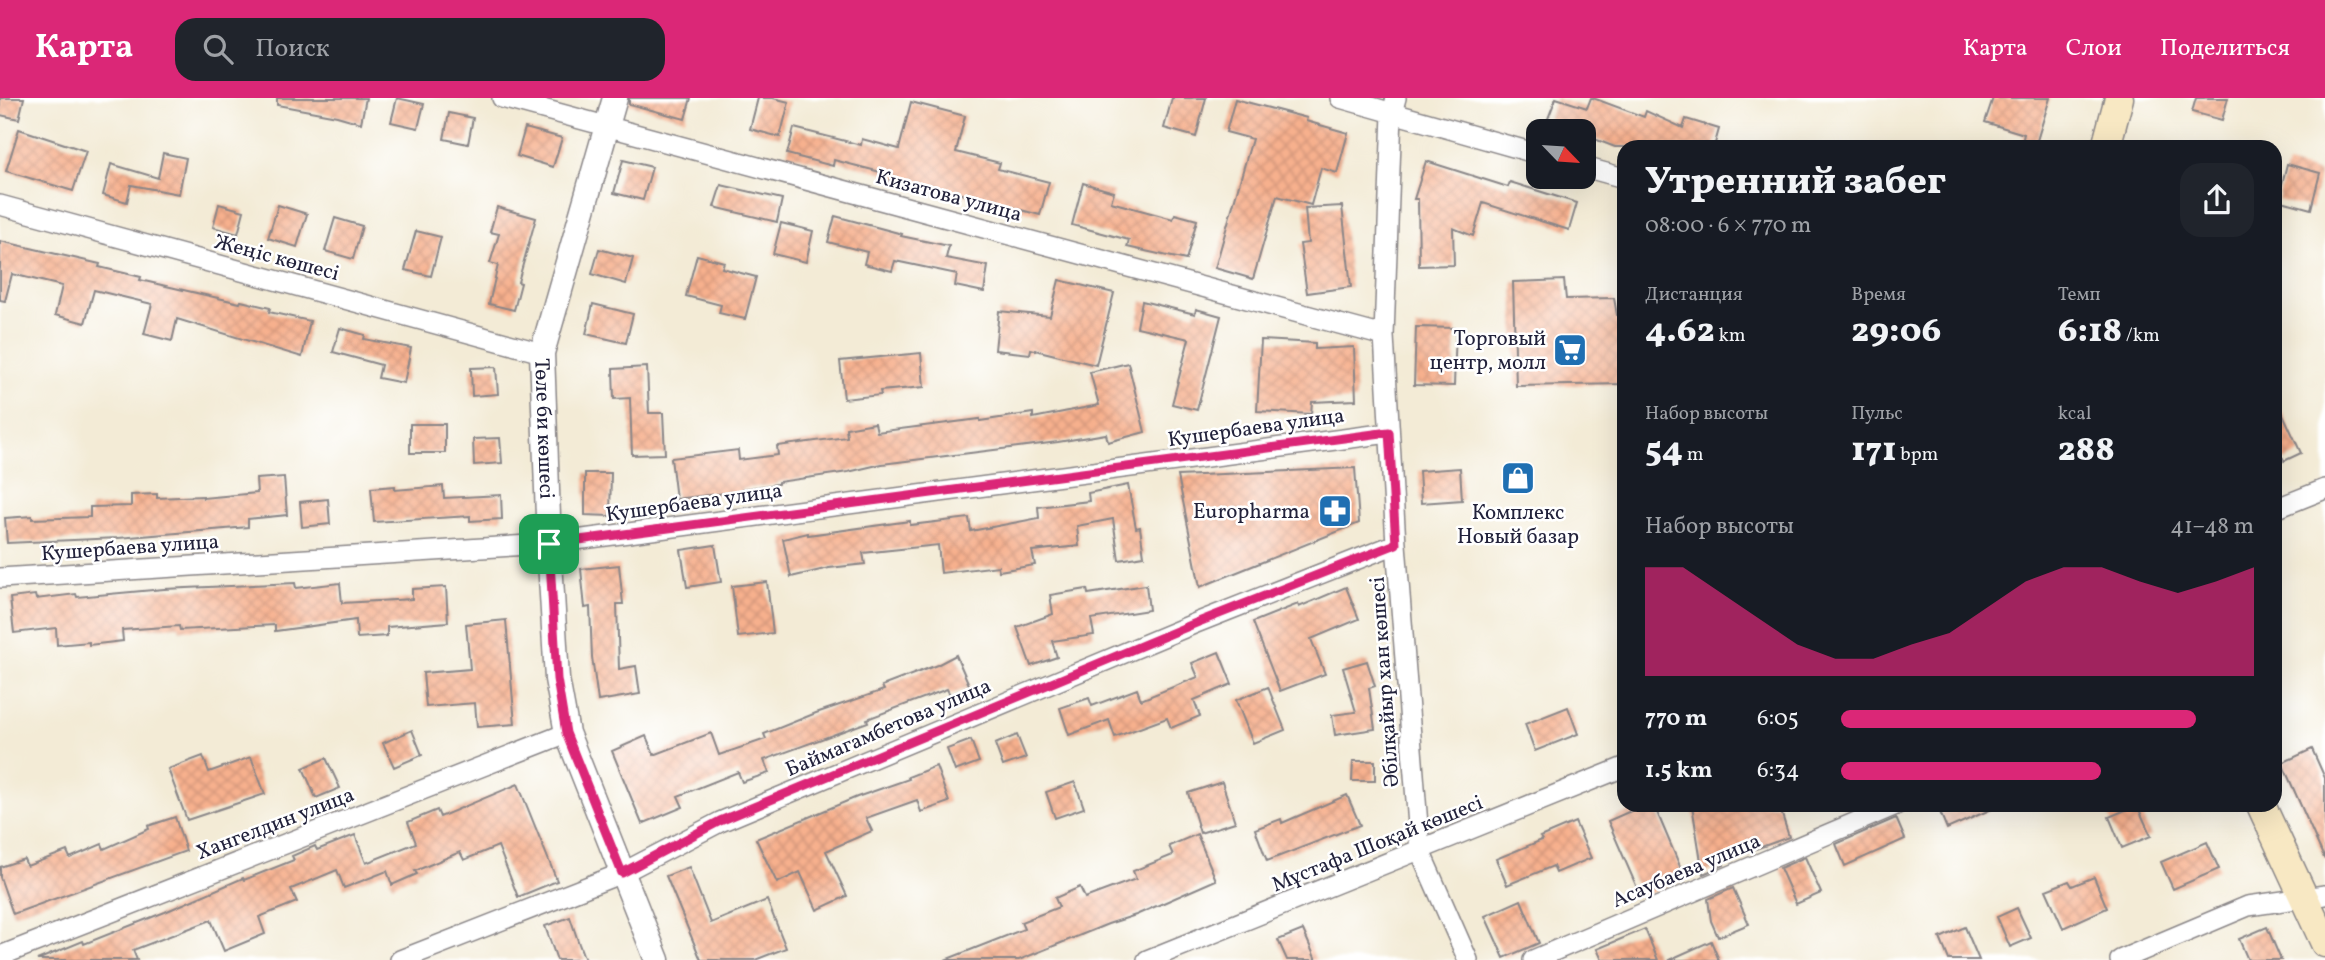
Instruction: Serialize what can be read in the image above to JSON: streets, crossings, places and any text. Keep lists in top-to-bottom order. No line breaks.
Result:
{"streets":{"street":["Кизатова улица","Жеңіс көшесі","Кушербаева улица","Төле би көшесі","Әбілқайыр хан көшесі","Баймагамбетова улица","Хангелдин улица","Мұстафа Шоқай көшесі","Асаубаева улица"]},"crossings":[["Кизатова улица","Төле би көшесі"],["Кизатова улица","Әбілқайыр хан көшесі"],["Жеңіс көшесі","Төле би көшесі"],["Кушербаева улица","Төле би көшесі"],["Кушербаева улица","Әбілқайыр хан көшесі"],["Төле би көшесі","Баймагамбетова улица"],["Төле би көшесі","Хангелдин улица"],["Әбілқайыр хан көшесі","Баймагамбетова улица"],["Әбілқайыр хан көшесі","Мұстафа Шоқай көшесі"]],"places":{"supermarket":["Торговый центр, молл"],"shop":["Комплекс Новый базар"],"pharmacy":["Europharma"]},"north":"bottom right","page":{"header":"Карта","search":"Поиск","nav":["Карта","Слои","Поделиться"],"heading":["Утренний забег","08:00 · 6 × 770 m"],"stats":[["Дистанция","4.62 km"],["Время","29:06"],["Темп","6:18 /km"],["Набор высоты","54 m"],["Пульс","171 bpm"],["kcal","288"]],"chart":["Набор высоты","41–48 m"],"list":[{"name":"770 m","note":"6:05"},{"name":"1.5 km","note":"6:34"}]}}
